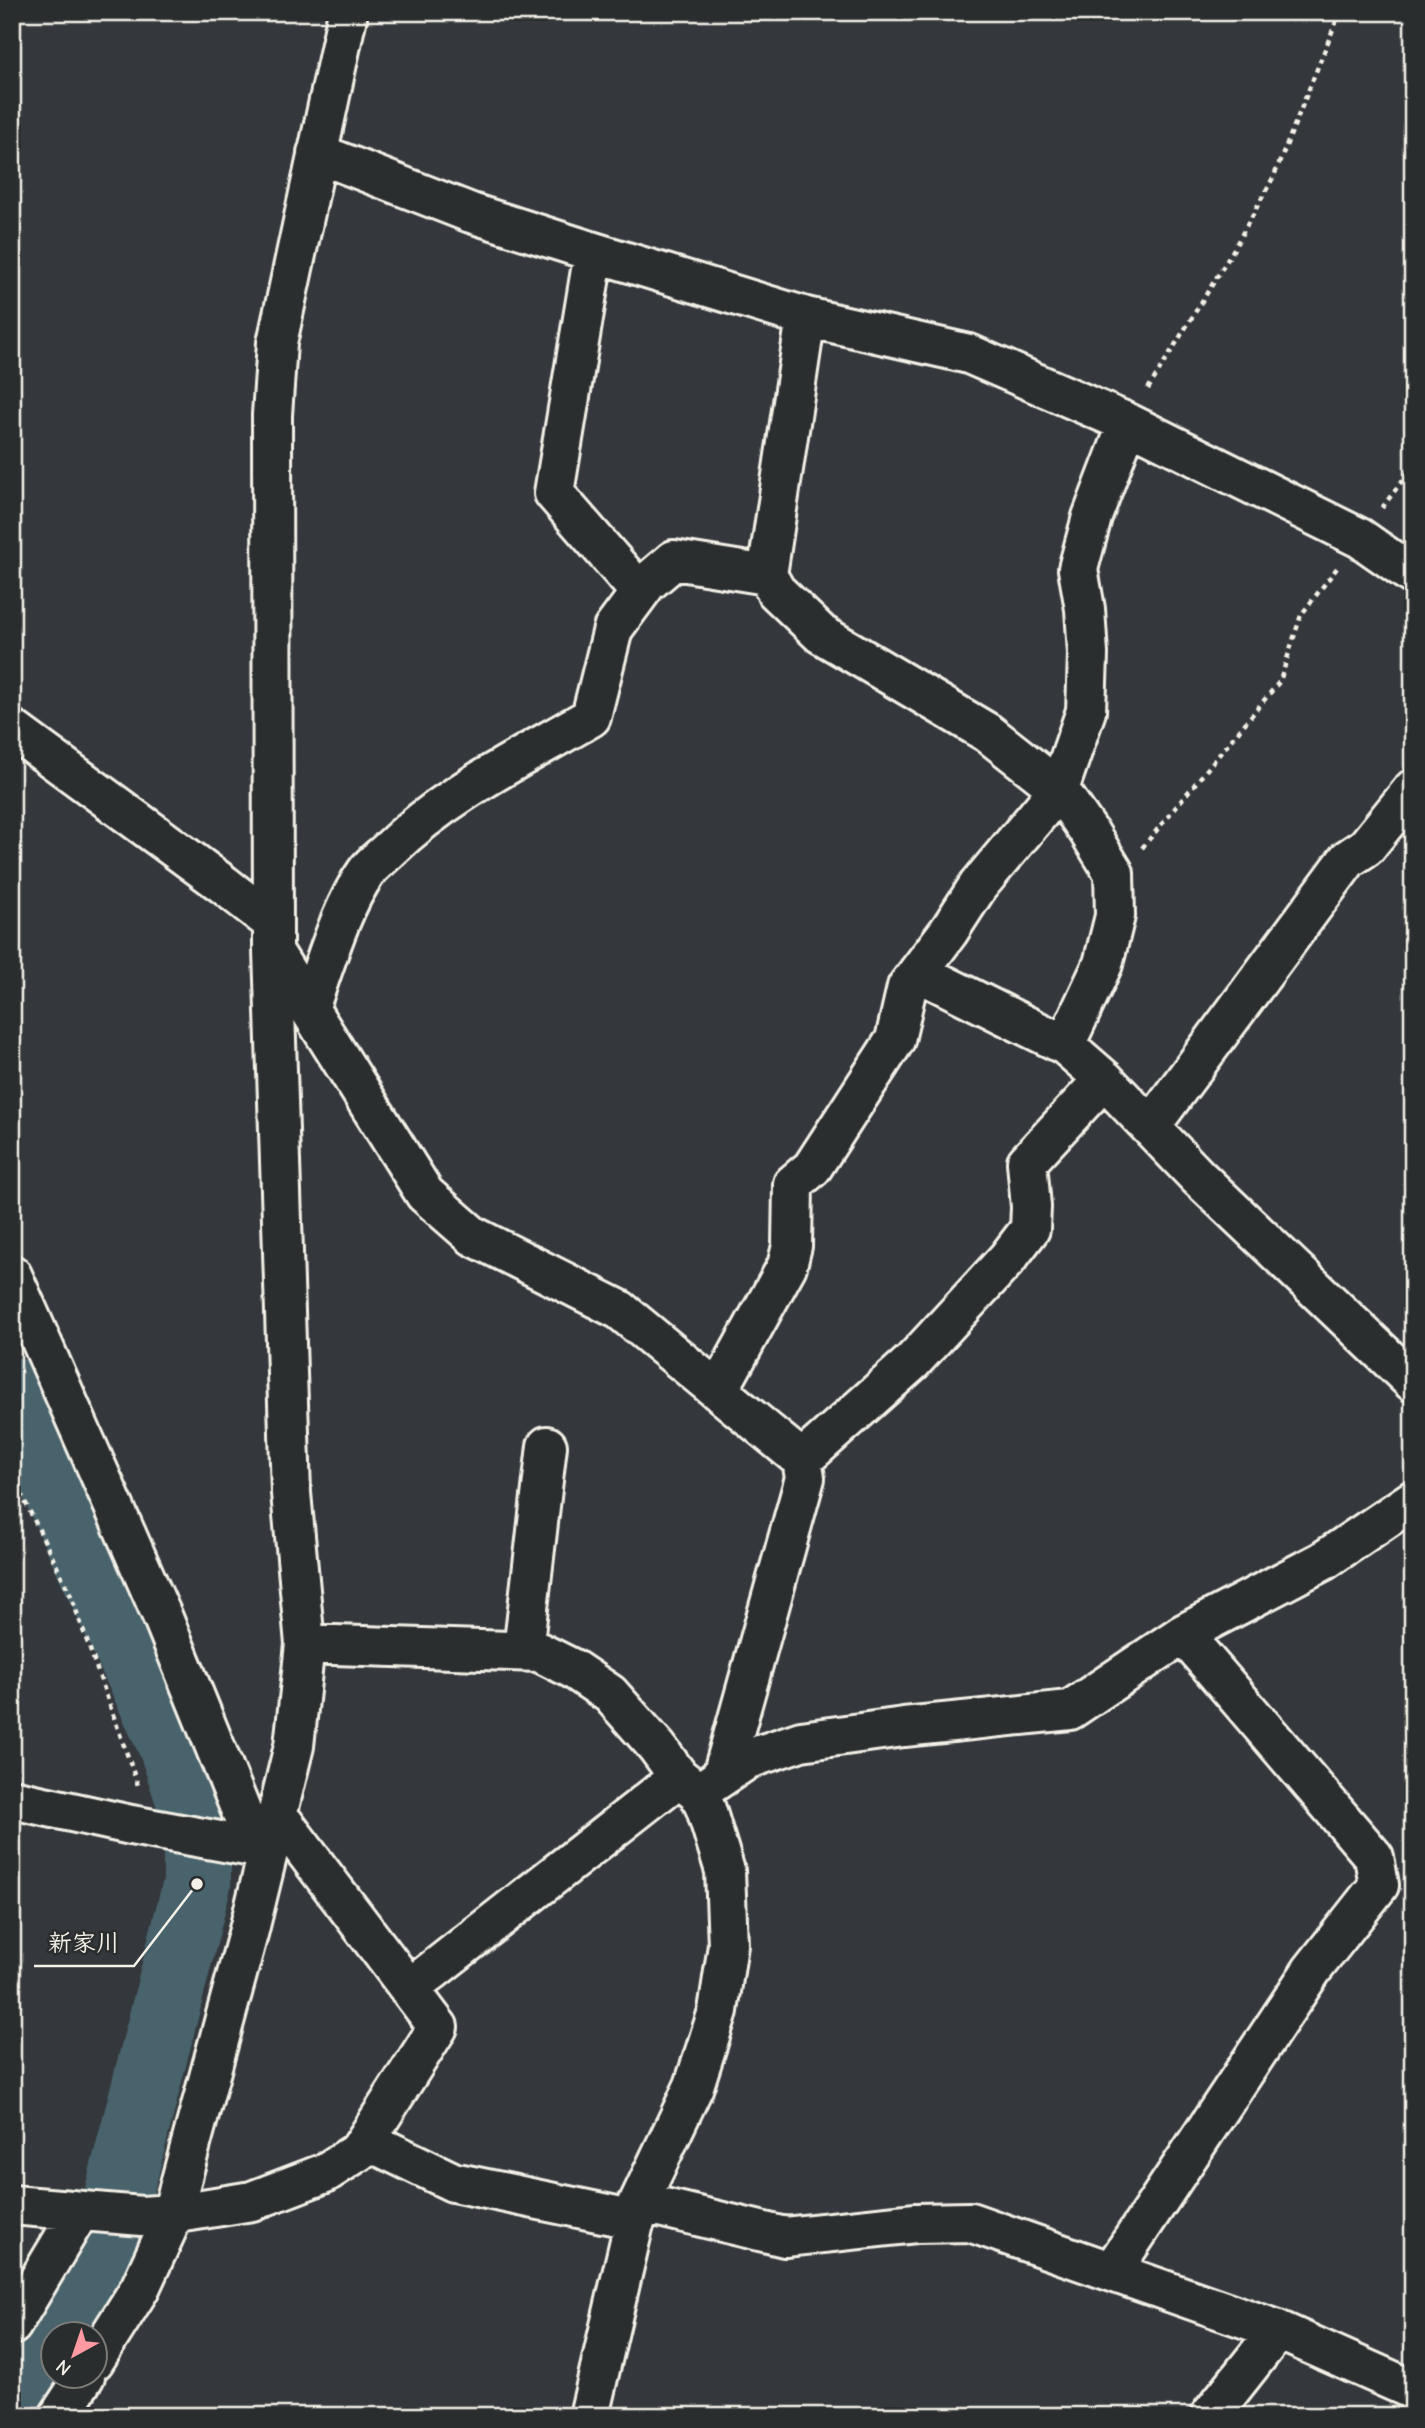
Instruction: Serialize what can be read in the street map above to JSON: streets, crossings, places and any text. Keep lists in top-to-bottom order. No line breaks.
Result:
{"places":["新家川"],"north":"bottom left"}
